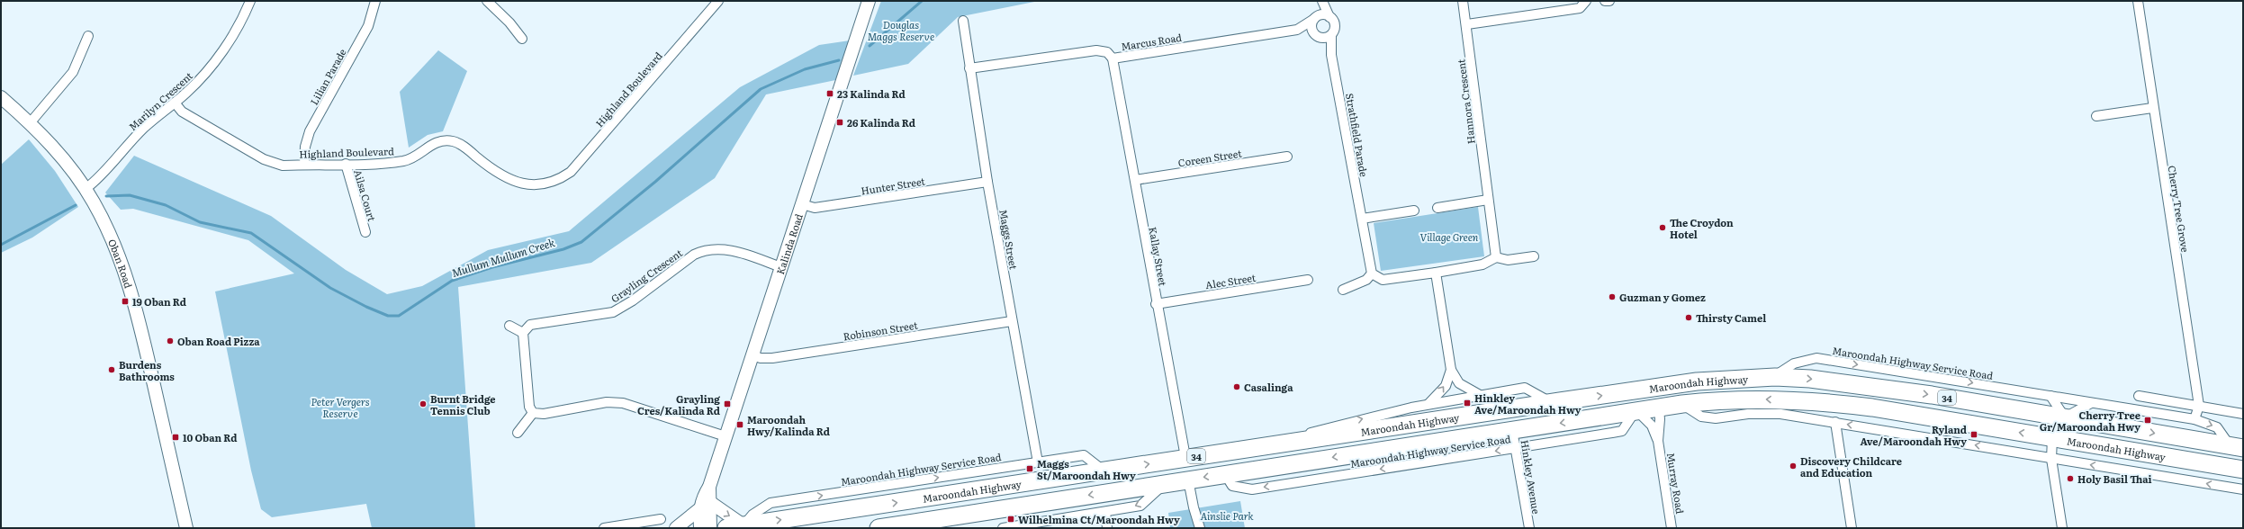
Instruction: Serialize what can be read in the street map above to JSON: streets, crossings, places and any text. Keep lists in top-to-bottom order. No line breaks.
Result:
{"streets":{"highway":["Maroondah Highway","34"],"street":["Marcus Road","Lilian Parade","Highland Boulevard","Marilyn Crescent","Hannora Crescent","Strathfield Parade","Coreen Street","Hunter Street","Ailsa Court","Cherry Tree Grove","Maggs Street","Kalinda Road","Kallay Street","Oban Road","Grayling Crescent","Alec Street","Robinson Street","Maroondah Highway Service Road","Hinkley Avenue","Murray Road"]},"crossings":[["Marcus Road","Strathfield Parade"],["Marcus Road","Maggs Street"],["Marcus Road","Kallay Street"],["Lilian Parade","Highland Boulevard"],["Highland Boulevard","Marilyn Crescent"],["Highland Boulevard","Ailsa Court"],["Marilyn Crescent","Oban Road"],["Coreen Street","Kallay Street"],["Hunter Street","Maggs Street"],["Hunter Street","Kalinda Road"],["Cherry Tree Grove","Maroondah Highway Service Road"],["Maggs Street","Robinson Street"],["Maggs Street","Maroondah Highway Service Road"],["Kalinda Road","Grayling Crescent"],["Kalinda Road","Robinson Street"],["Kallay Street","Alec Street"],["Kallay Street","Maroondah Highway"],["Maroondah Highway Service Road","Maroondah Highway"],["Maroondah Highway Service Road","Hinkley Avenue"],["Maroondah Highway Service Road","Murray Road"],["Maroondah Highway","Hinkley Avenue"],["Maroondah Highway","Murray Road"]],"water":["Mullum Mullum Creek"],"parks":["Douglas Maggs Reserve","Village Green","Peter Vergers Reserve","Ainslie Park"],"places":{"transit":["23 Kalinda Rd","26 Kalinda Rd","19 Oban Rd","Hinkley Ave/Maroondah Hwy","Grayling Cres/Kalinda Rd","Cherry Tree Gr/Maroondah Hwy","Maroondah Hwy/Kalinda Rd","Ryland Ave/Maroondah Hwy","10 Oban Rd","Maggs St/Maroondah Hwy","Wilhelmina Ct/Maroondah Hwy"],"other":["The Croydon Hotel","Guzman y Gomez","Thirsty Camel","Oban Road Pizza","Burdens Bathrooms","Casalinga","Burnt Bridge Tennis Club","Discovery Childcare and Education","Holy Basil Thai"]}}
